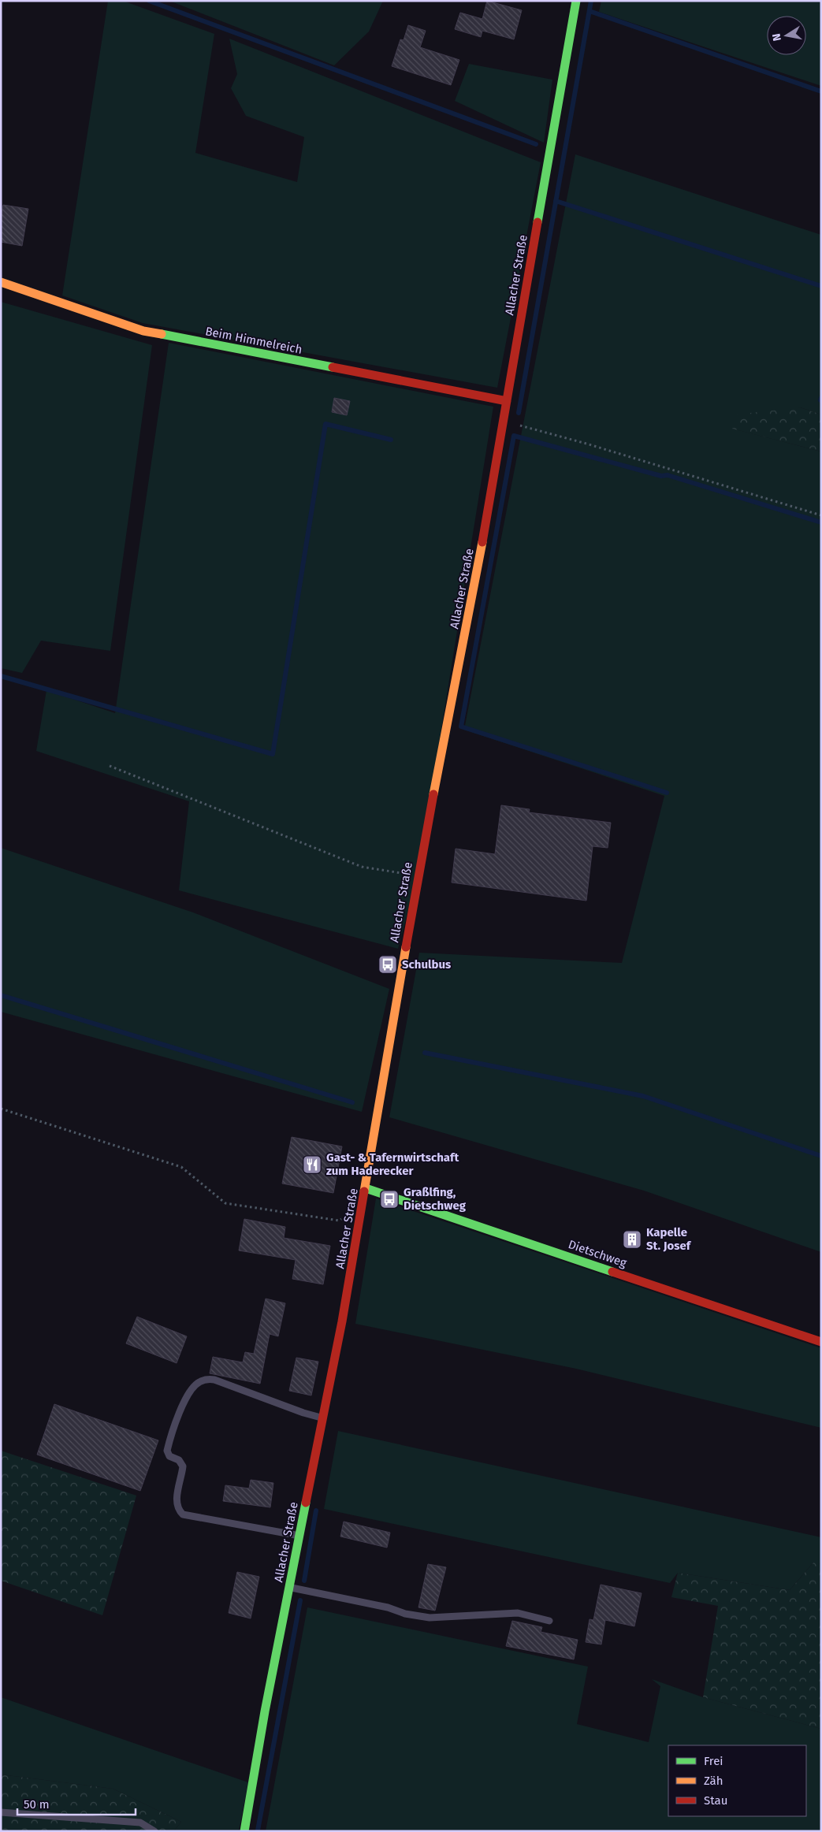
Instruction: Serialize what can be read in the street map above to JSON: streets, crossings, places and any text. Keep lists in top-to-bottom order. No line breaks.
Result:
{"streets":{"street":["Allacher Straße","Beim Himmelreich","Dietschweg"]},"crossings":[["Allacher Straße","Beim Himmelreich"],["Allacher Straße","Dietschweg"]],"places":{"bus stop":["Schulbus","Graßlfing, Dietschweg"],"restaurant":["Gast- & Tafernwirtschaft zum Haderecker"],"building":["Kapelle St. Josef"]},"legend":["Frei","Zäh","Stau"],"scale_bar":"50 m","north":"left"}
